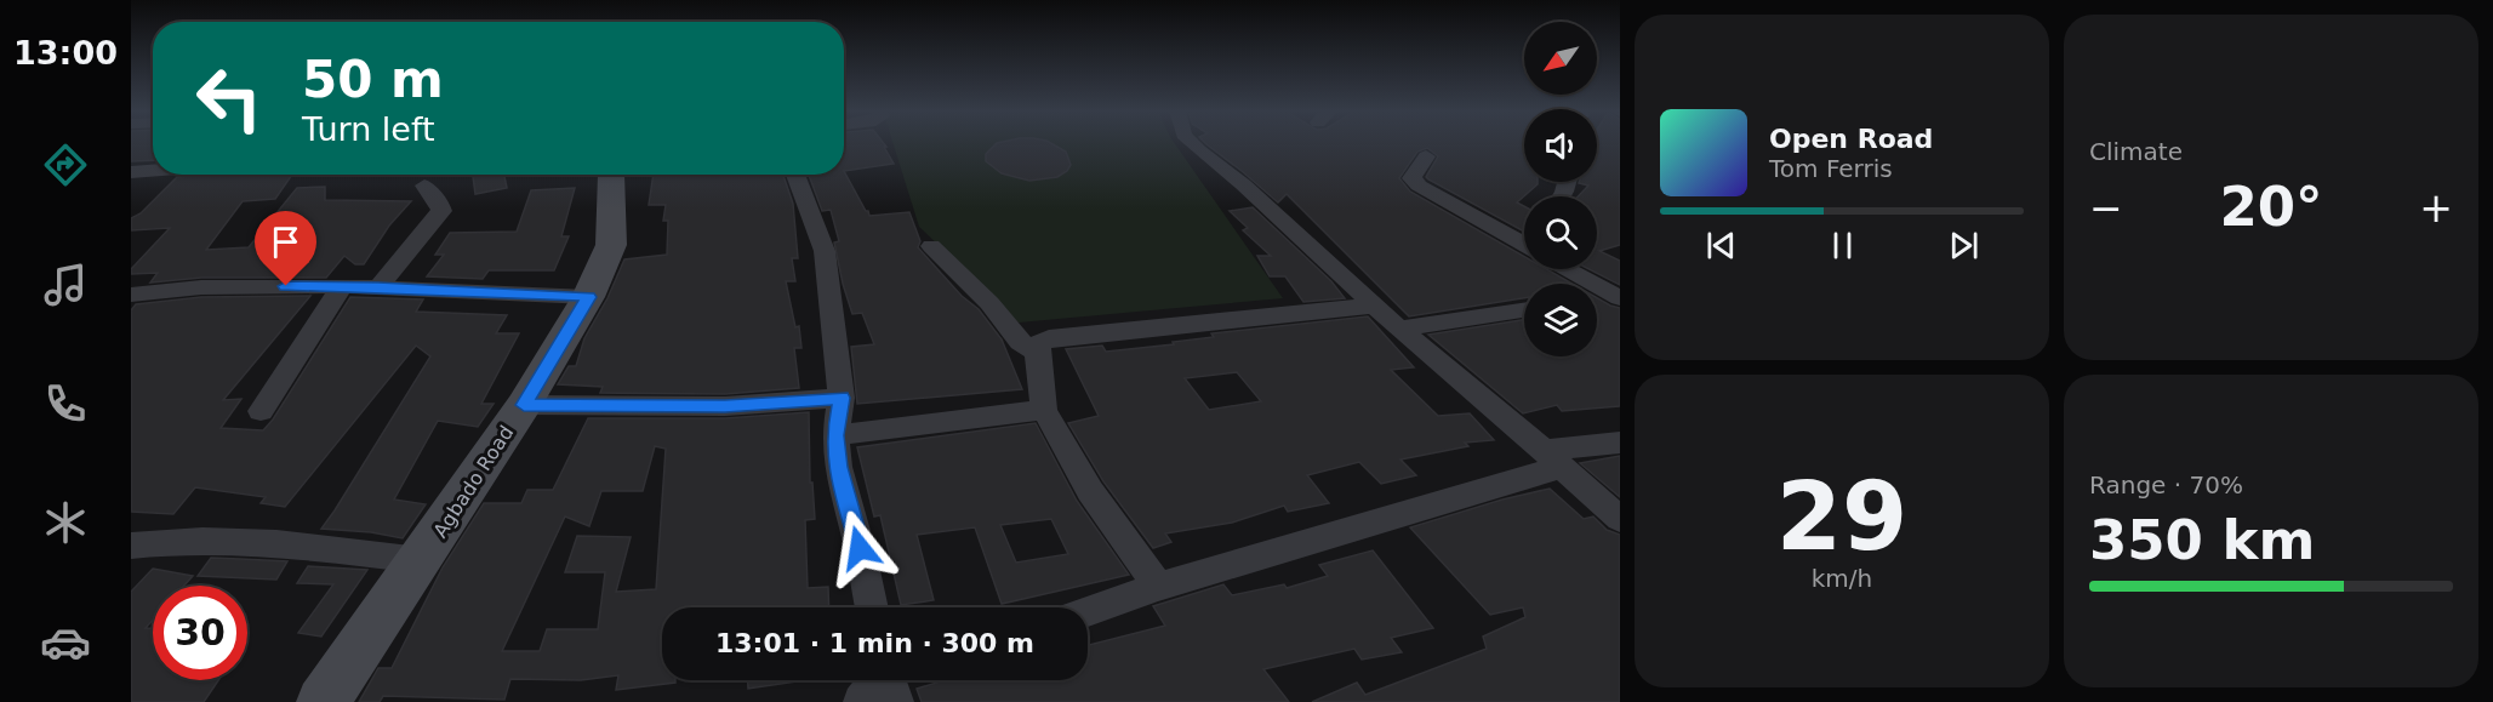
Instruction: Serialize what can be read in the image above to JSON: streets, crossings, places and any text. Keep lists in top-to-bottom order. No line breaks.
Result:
{"streets":{"main road":["Agbado Road"]},"north":"bottom left","page":{"tabs":"13:00","tile":["Climate",["29","km/h"],["Range · 70%","350 km"]],"turn":["50 m","Turn left"],"song":["Open Road","Tom Ferris"],"heat":["−","20°","+"],"limit":"30","trip":"13:01 · 1 min · 300 m"}}
